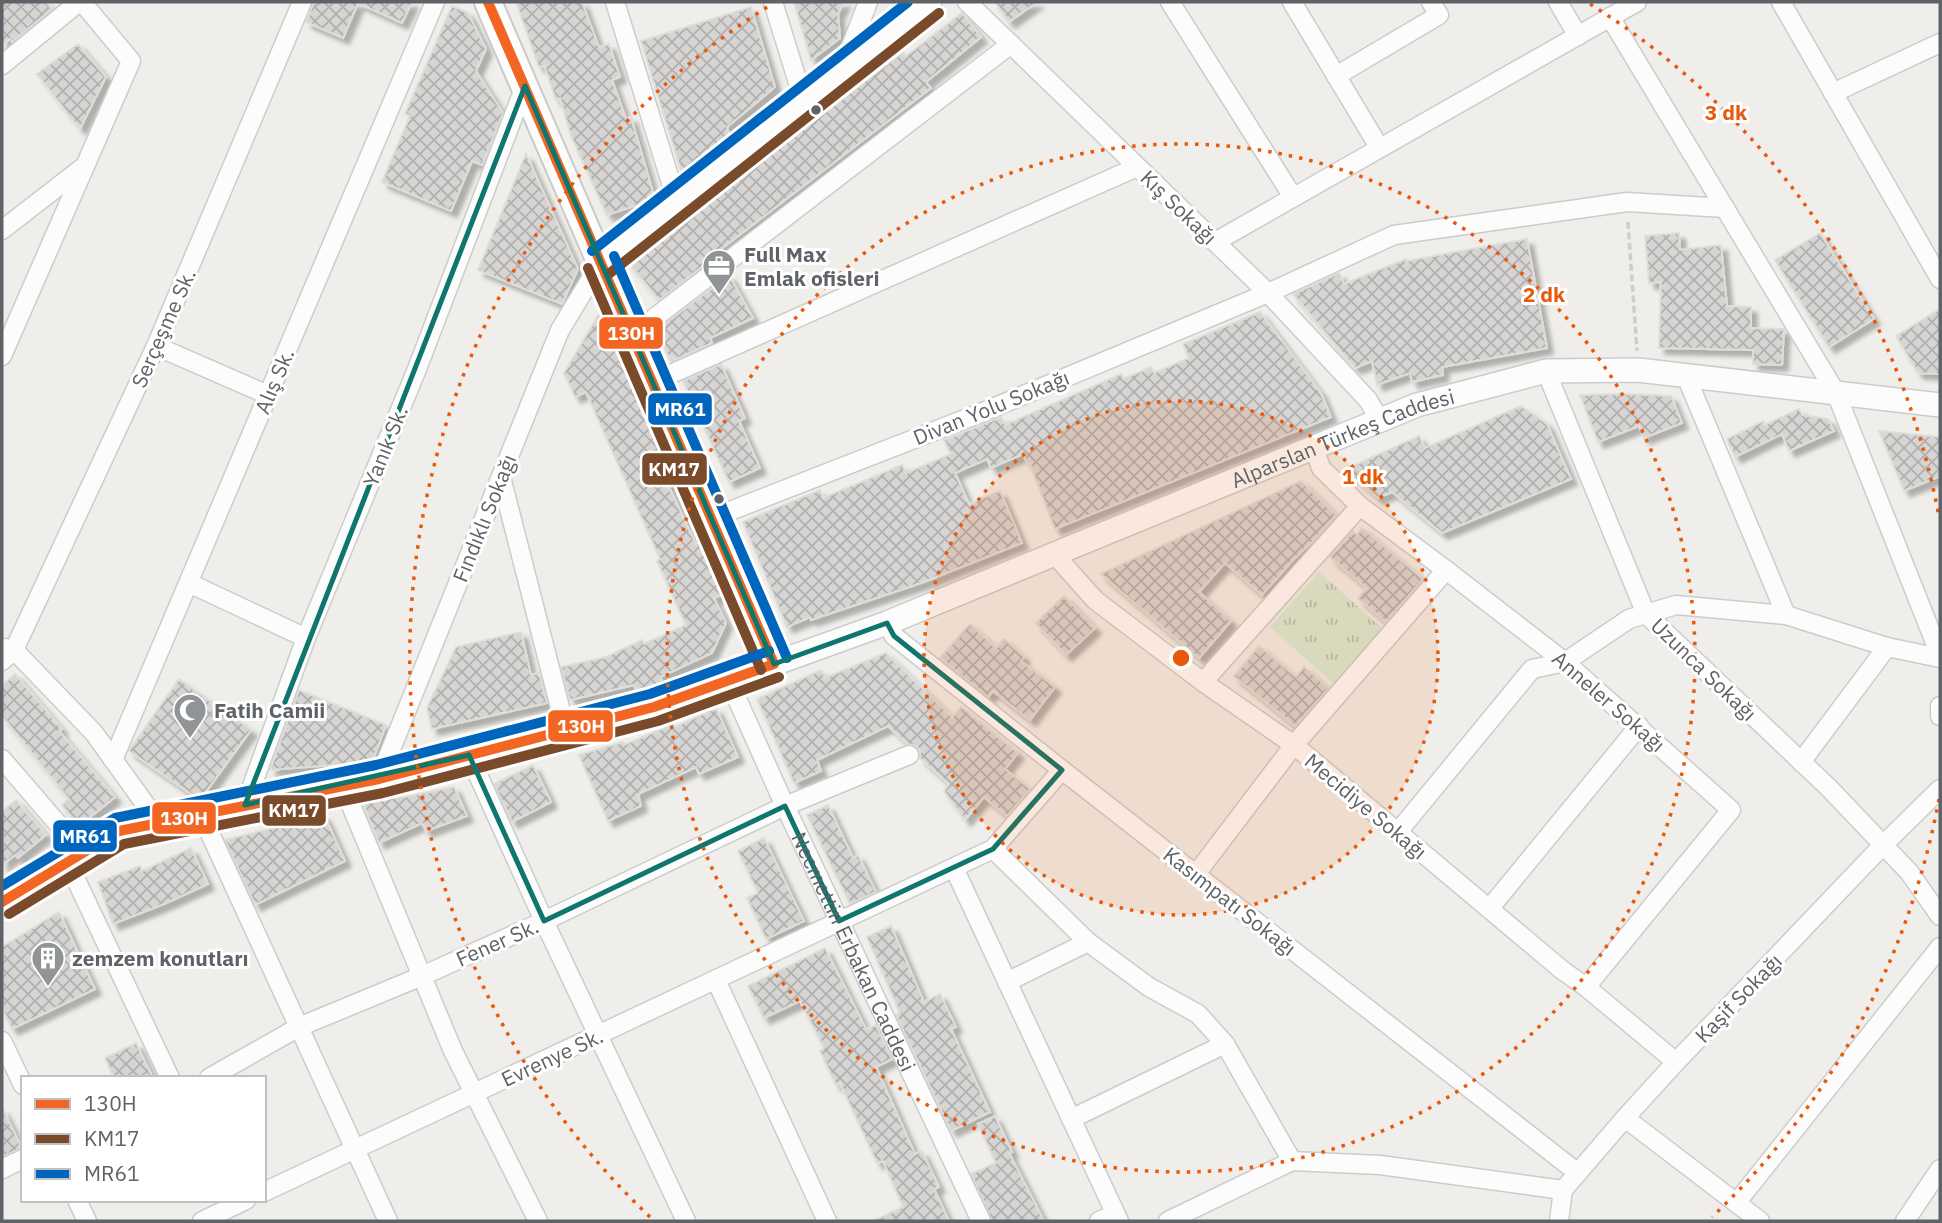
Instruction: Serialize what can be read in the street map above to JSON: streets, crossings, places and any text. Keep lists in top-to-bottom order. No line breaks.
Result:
{"streets":{"street":["Kış Sokağı","Serçeşme Sk.","Alış Sk.","Divan Yolu Sokağı","Alparslan Türkeş Caddesi","Yanık Sk.","Fındıklı Sokağı","Uzunca Sokağı","Anneler Sokağı","Mecidiye Sokağı","Kasımpatı Sokağı","Fener Sk.","Necmettin Erbakan Caddesi","Kaşif Sokağı","Evrenye Sk."]},"crossings":[["Kış Sokağı","Divan Yolu Sokağı"],["Kış Sokağı","Alparslan Türkeş Caddesi"],["Alparslan Türkeş Caddesi","Yanık Sk."],["Alparslan Türkeş Caddesi","Fındıklı Sokağı"],["Alparslan Türkeş Caddesi","Uzunca Sokağı"],["Alparslan Türkeş Caddesi","Anneler Sokağı"],["Alparslan Türkeş Caddesi","Mecidiye Sokağı"],["Alparslan Türkeş Caddesi","Kasımpatı Sokağı"],["Alparslan Türkeş Caddesi","Necmettin Erbakan Caddesi"],["Uzunca Sokağı","Kaşif Sokağı"],["Anneler Sokağı","Mecidiye Sokağı"],["Mecidiye Sokağı","Kaşif Sokağı"],["Kasımpatı Sokağı","Kaşif Sokağı"],["Fener Sk.","Necmettin Erbakan Caddesi"],["Necmettin Erbakan Caddesi","Evrenye Sk."]],"places":{"office":["Full Max Emlak ofisleri"],"mosque":["Fatih Camii"],"building":["zemzem konutları"]},"lines":["transit line 130H","transit line MR61","transit line KM17"],"legend":["130H","KM17","MR61"],"rings":["3 dk","2 dk","1 dk"]}
